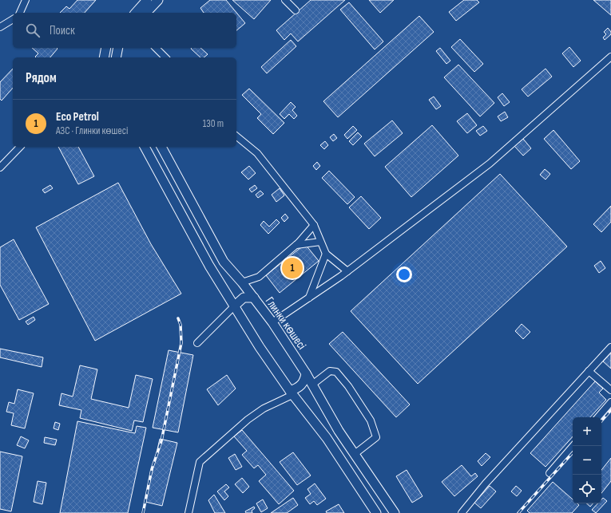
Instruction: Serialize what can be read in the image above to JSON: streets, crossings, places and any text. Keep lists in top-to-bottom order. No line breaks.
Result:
{"streets":{"main road":["Глинки көшесі"]},"page":{"search":"Поиск","heading":"Рядом","list":[{"mark":"1","name":"Eco Petrol","note":"АЗС · Глинки көшесі","value":"130 m"}],"pins":"1","map_buttons":["+","−"]}}
